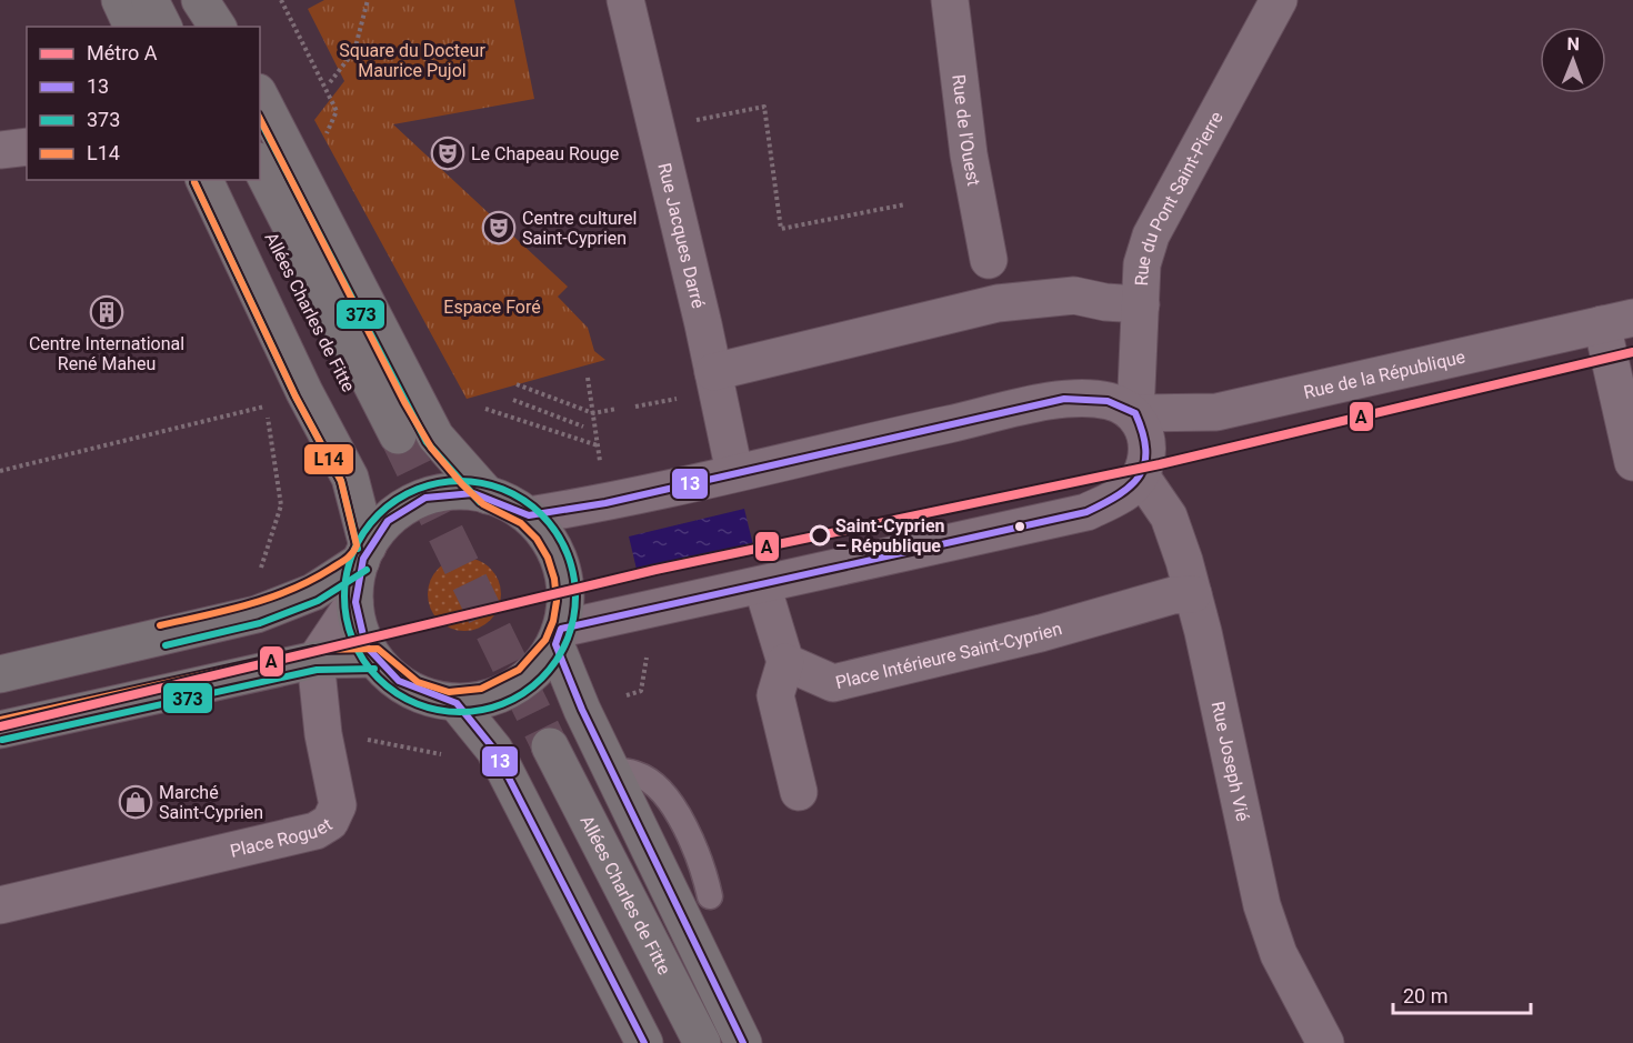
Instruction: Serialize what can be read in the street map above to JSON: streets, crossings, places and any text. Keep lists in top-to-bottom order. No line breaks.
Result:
{"streets":{"main road":["Allées Charles de Fitte"],"street":["Rue de l'Ouest","Rue du Pont Saint-Pierre","Rue Jacques Darré","Rue de la République","Place Intérieure Saint-Cyprien","Rue Joseph Vié","Place Roguet"]},"crossings":[["Rue du Pont Saint-Pierre","Rue de la République"],["Place Intérieure Saint-Cyprien","Rue Joseph Vié"]],"parks":["Square du Docteur Maurice Pujol","Espace Foré"],"places":{"theatre":["Le Chapeau Rouge","Centre culturel Saint-Cyprien"],"building":["Centre International René Maheu"],"other":["Saint-Cyprien – République"],"shop":["Marché Saint-Cyprien"]},"lines":["transit line L14","transit line 373","metro line A","transit line 13"],"legend":["Métro A","13","373","L14"],"scale_bar":"20 m","north":"top"}
